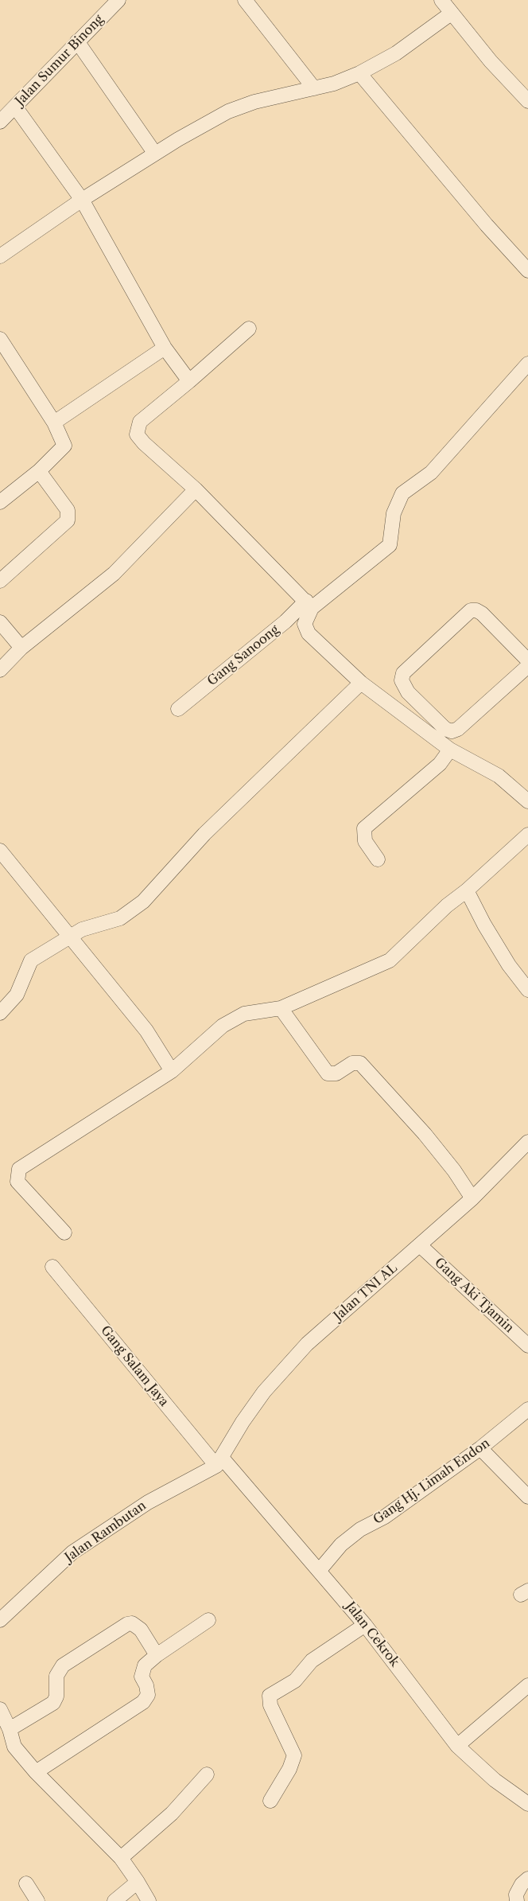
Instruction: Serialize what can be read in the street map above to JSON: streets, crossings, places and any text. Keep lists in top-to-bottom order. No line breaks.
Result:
{"streets":{"street":["Jalan Sumur Binong","Gang Sanoong","Jalan TNI AL","Gang Aki Tjamin","Gang Salam Jaya","Gang Hj. Limah Endon","Jalan Rambutan","Jalan Cekrok"]},"crossings":[["Jalan TNI AL","Gang Aki Tjamin"],["Jalan TNI AL","Gang Salam Jaya"],["Jalan TNI AL","Jalan Rambutan"],["Jalan TNI AL","Jalan Cekrok"],["Gang Salam Jaya","Jalan Rambutan"],["Gang Salam Jaya","Jalan Cekrok"],["Gang Hj. Limah Endon","Jalan Cekrok"],["Jalan Rambutan","Jalan Cekrok"]]}
